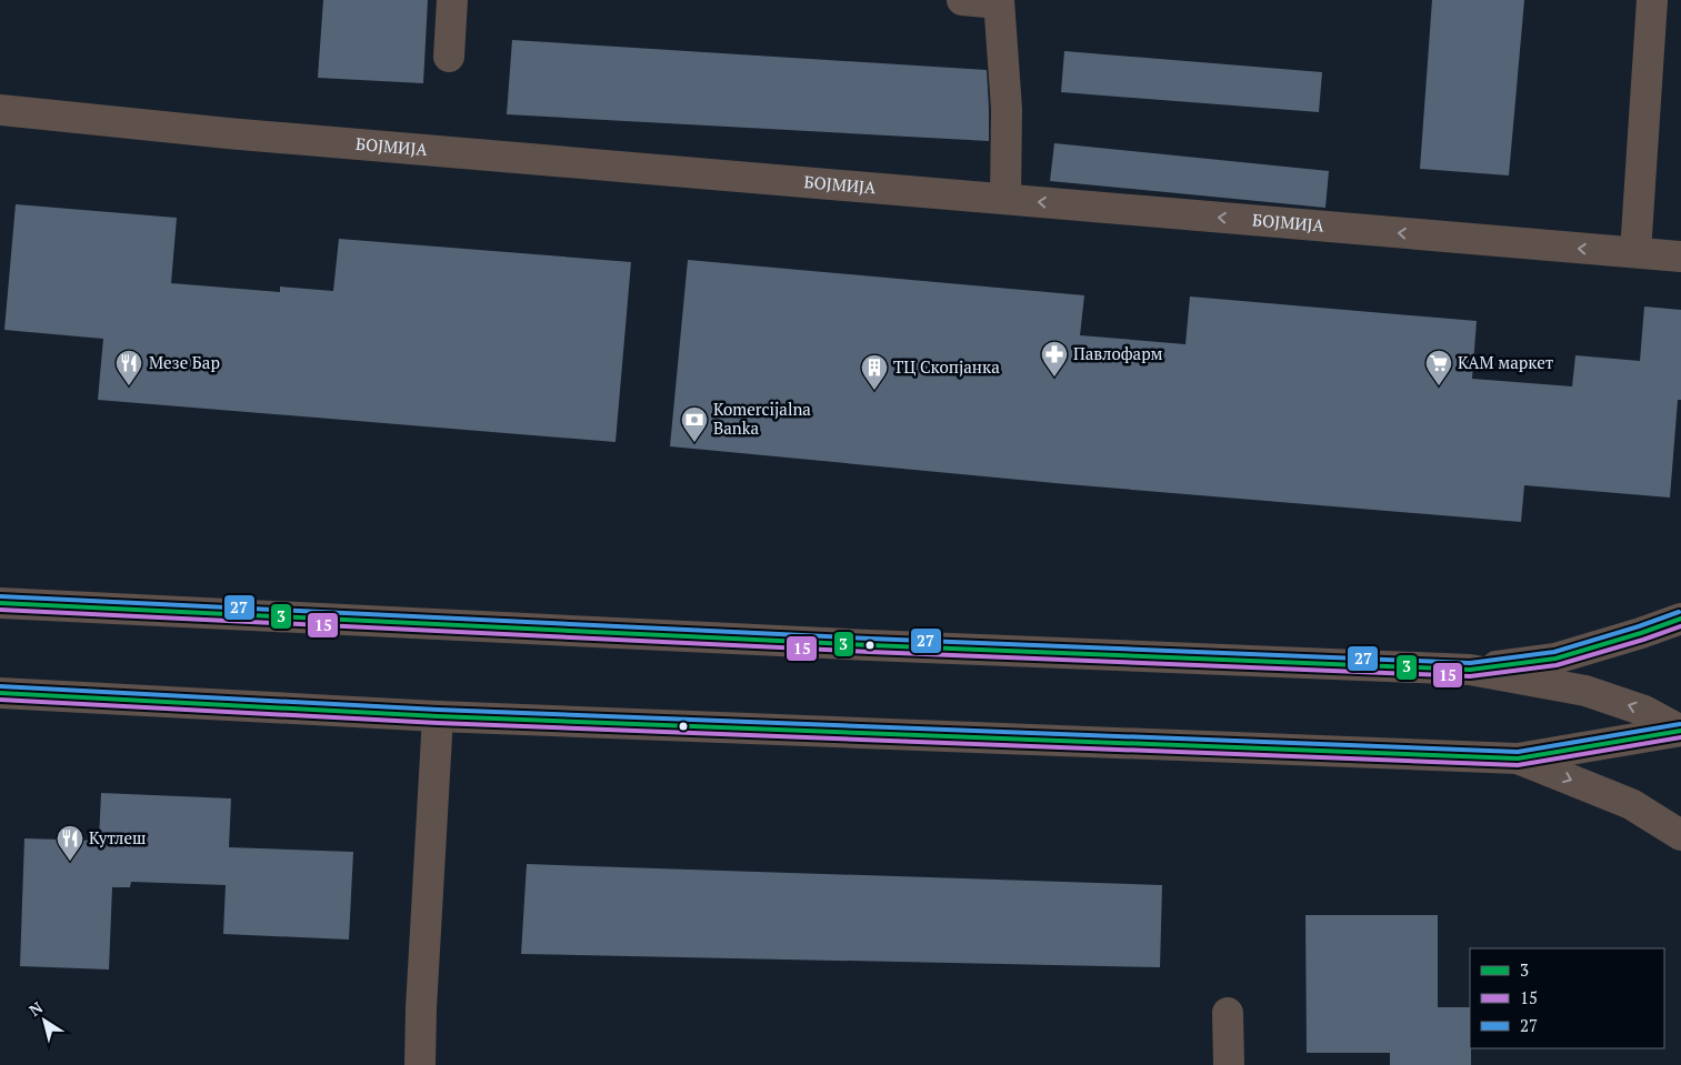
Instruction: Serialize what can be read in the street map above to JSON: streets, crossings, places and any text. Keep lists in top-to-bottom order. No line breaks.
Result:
{"streets":{"street":["БОЈМИЈА"]},"one_way":["БОЈМИЈА"],"places":{"pharmacy":["Павлофарм"],"restaurant":["Мезе Бар","Кутлеш"],"supermarket":["KAM маркет"],"building":["ТЦ Скопјанка"],"bank":["Komercijalna Banka"]},"lines":["transit line 27","transit line 3","transit line 15"],"legend":["3","15","27"],"north":"top left"}
